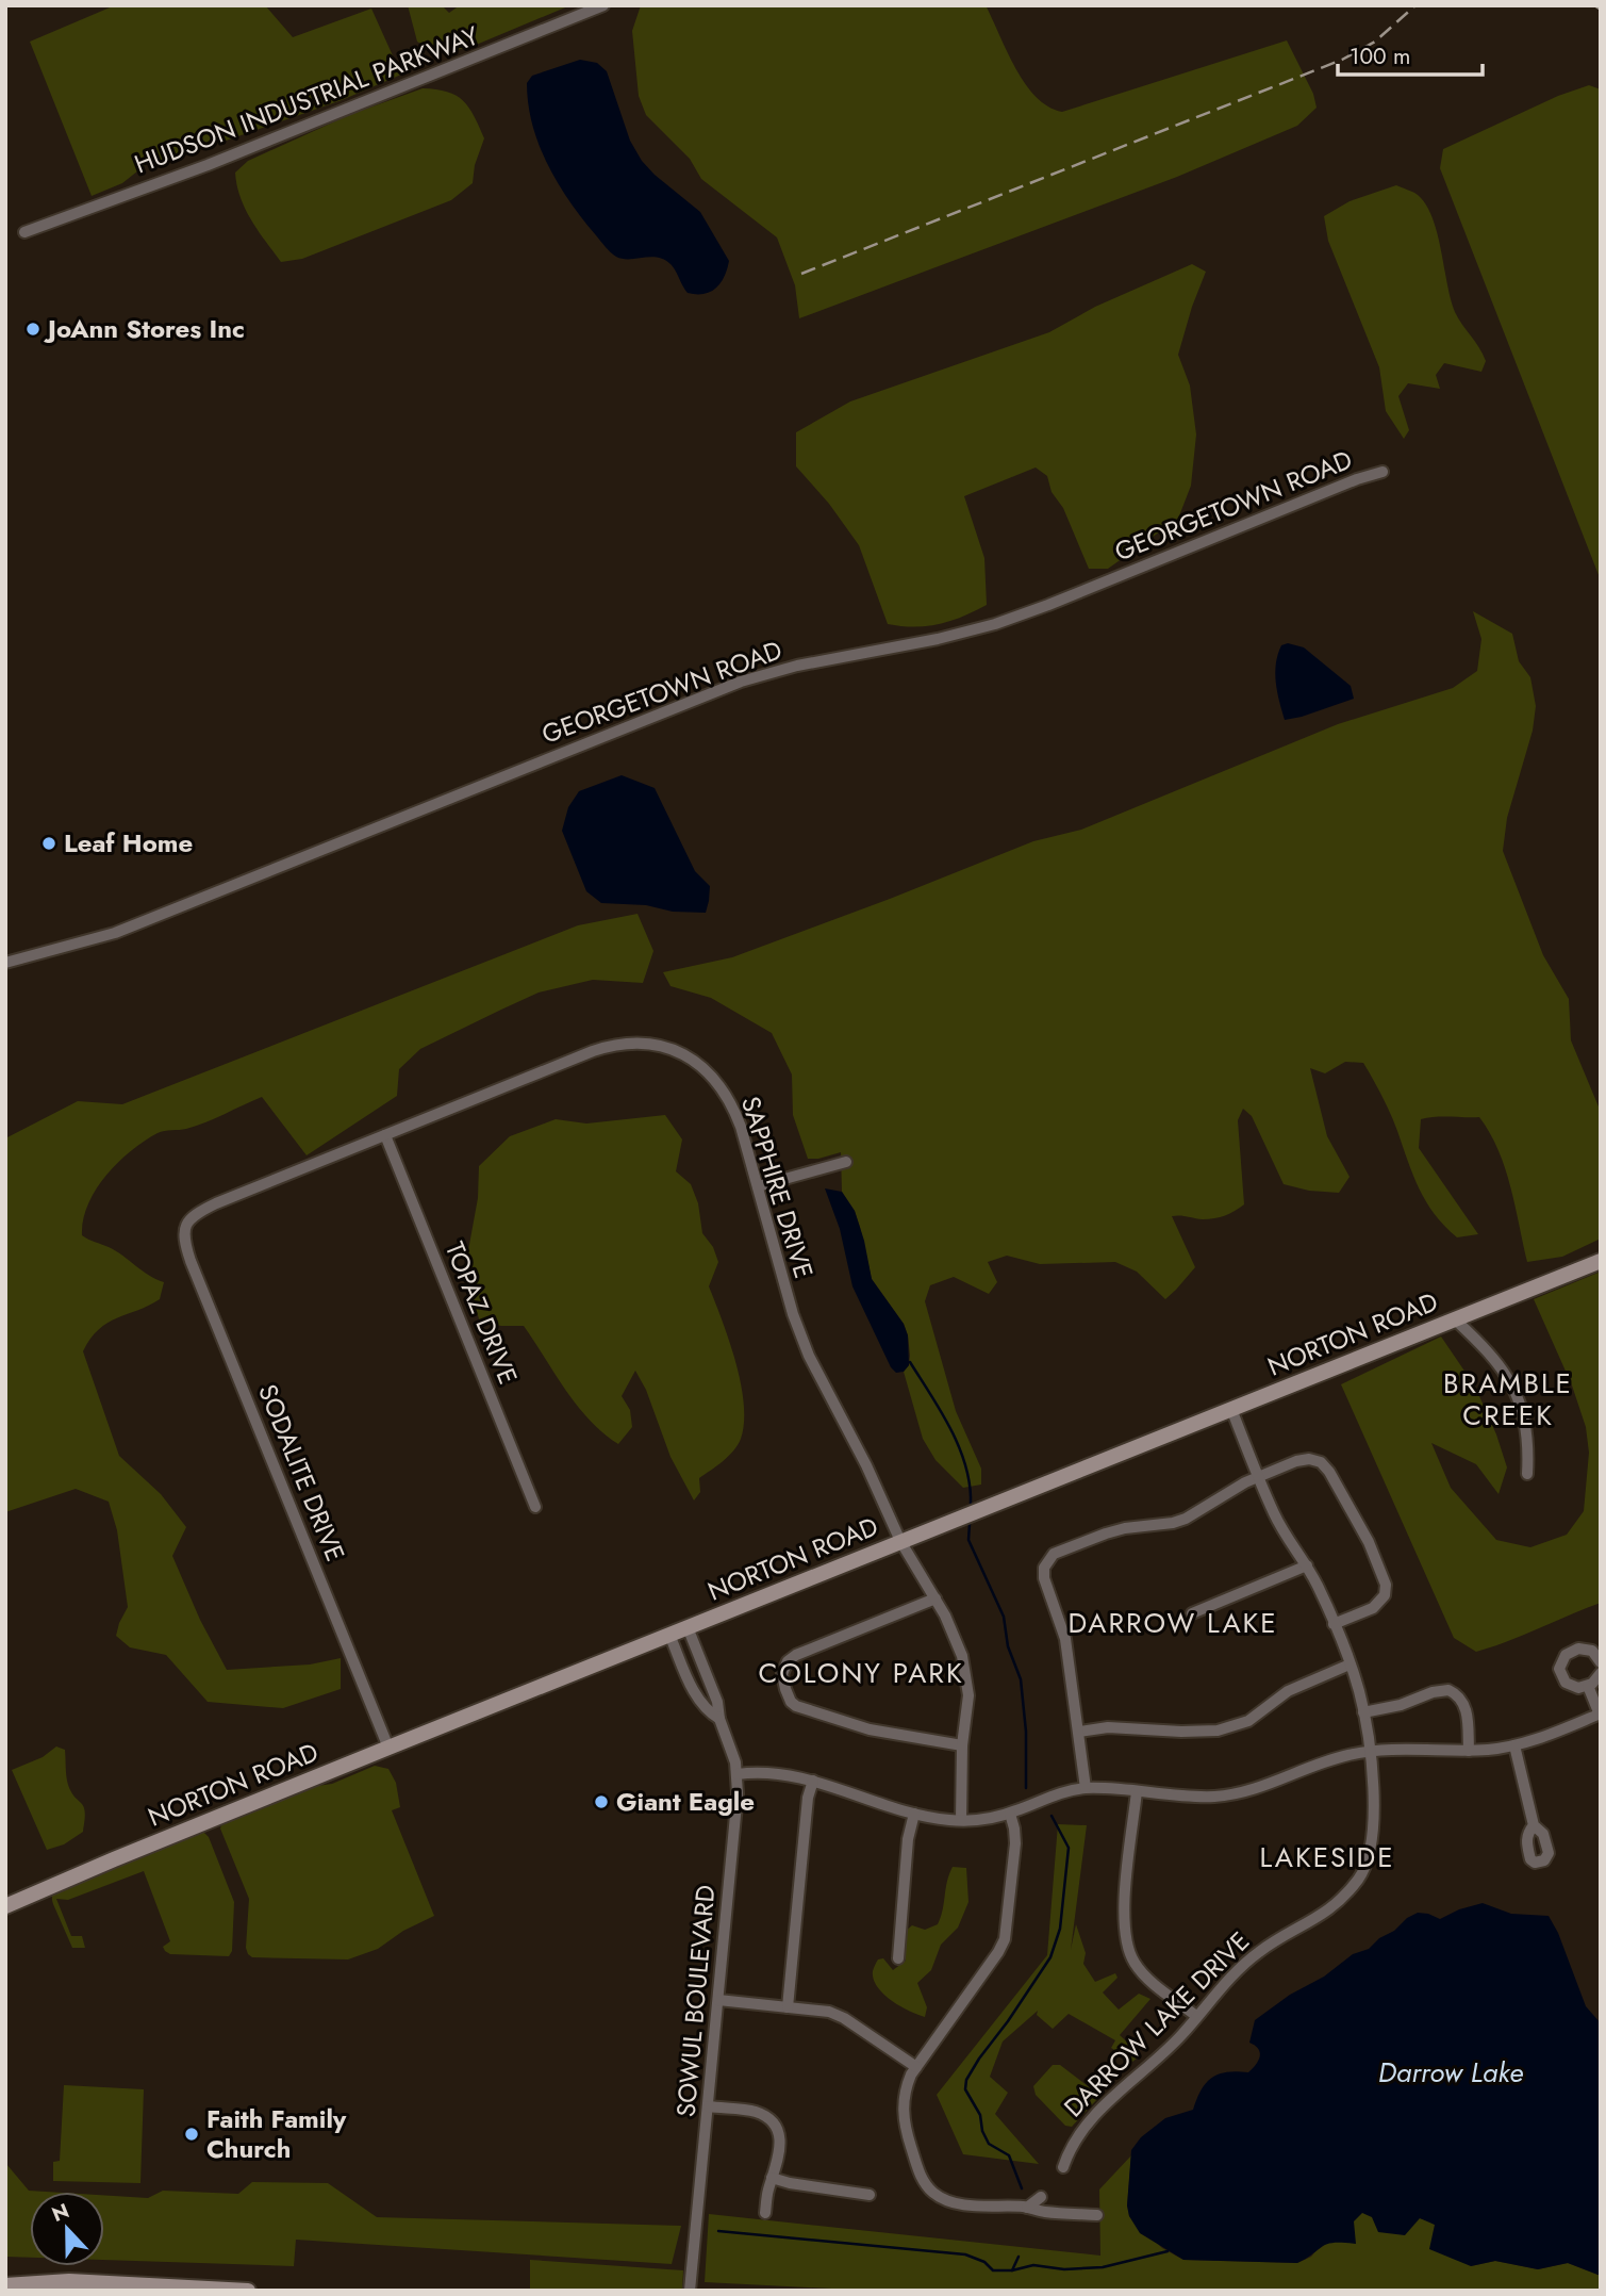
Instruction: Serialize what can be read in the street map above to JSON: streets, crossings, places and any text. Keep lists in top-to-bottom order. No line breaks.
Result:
{"streets":{"street":["HUDSON INDUSTRIAL PARKWAY","GEORGETOWN ROAD","SAPPHIRE DRIVE","TOPAZ DRIVE","NORTON ROAD","SODALITE DRIVE","SOWUL BOULEVARD","DARROW LAKE DRIVE"]},"crossings":[["SAPPHIRE DRIVE","TOPAZ DRIVE"],["SAPPHIRE DRIVE","NORTON ROAD"],["SAPPHIRE DRIVE","SODALITE DRIVE"],["NORTON ROAD","SODALITE DRIVE"],["NORTON ROAD","SOWUL BOULEVARD"],["NORTON ROAD","DARROW LAKE DRIVE"]],"districts":["BRAMBLE CREEK","DARROW LAKE","COLONY PARK","LAKESIDE"],"water":["Darrow Lake"],"places":["JoAnn Stores Inc","Leaf Home","Giant Eagle","Faith Family Church"],"scale_bar":"100 m","north":"top"}
